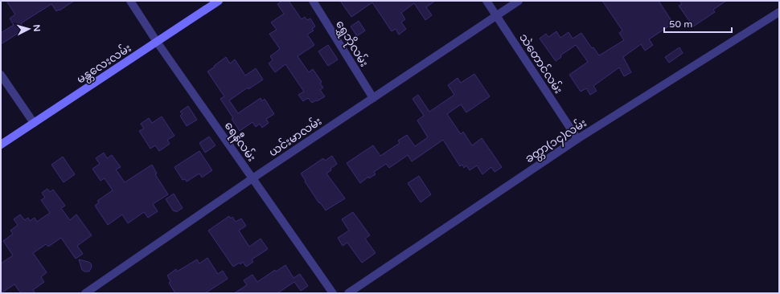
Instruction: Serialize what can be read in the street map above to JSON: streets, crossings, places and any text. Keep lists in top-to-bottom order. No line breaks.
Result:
{"streets":{"main road":["မန္တလေးလမ်း"],"street":["ရွှေဘိုလမ်း","သဲတောင်လမ်း","ယင်းမာလမ်း","ခတ္တာ(၁၄)လမ်း","ရေနီလမ်း"]},"crossings":[["ရွှေဘိုလမ်း","ယင်းမာလမ်း"],["မန္တလေးလမ်း","ရေနီလမ်း"],["သဲတောင်လမ်း","ယင်းမာလမ်း"],["သဲတောင်လမ်း","ခတ္တာ(၁၄)လမ်း"],["ယင်းမာလမ်း","ရေနီလမ်း"]],"scale_bar":"50 m","north":"right"}
